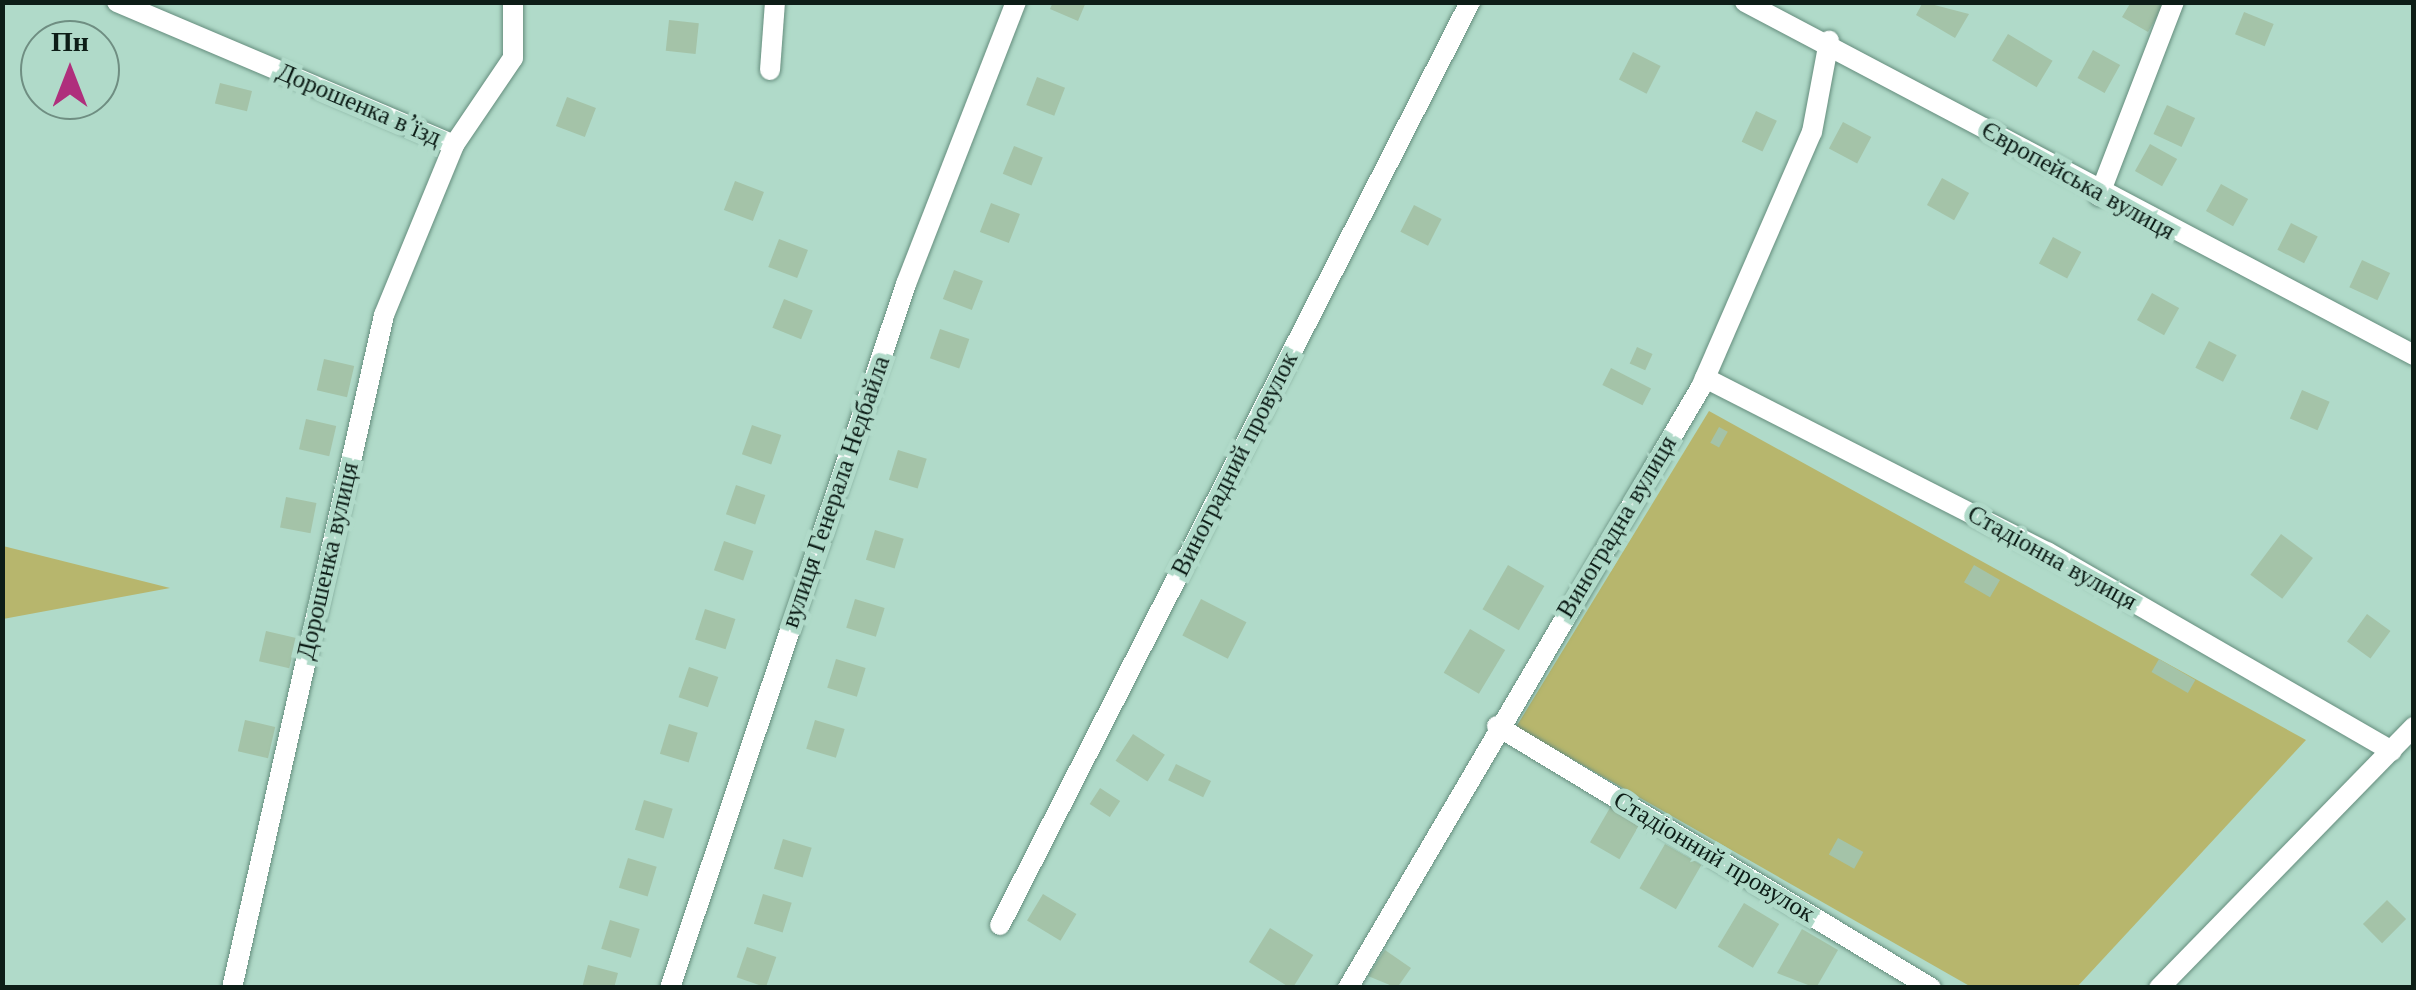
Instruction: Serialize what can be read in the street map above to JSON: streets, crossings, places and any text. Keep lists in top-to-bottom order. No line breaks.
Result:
{"streets":{"street":["Дорошенка в’їзд","Європейська вулиця","Виноградний провулок","вулиця Генерала Недбайла","Виноградна вулиця","Стадіонна вулиця","Дорошенка вулиця","Стадіонний провулок"]},"crossings":[["Дорошенка в’їзд","Дорошенка вулиця"],["Європейська вулиця","Виноградна вулиця"],["Виноградна вулиця","Стадіонна вулиця"],["Виноградна вулиця","Стадіонний провулок"]],"north":"top"}
